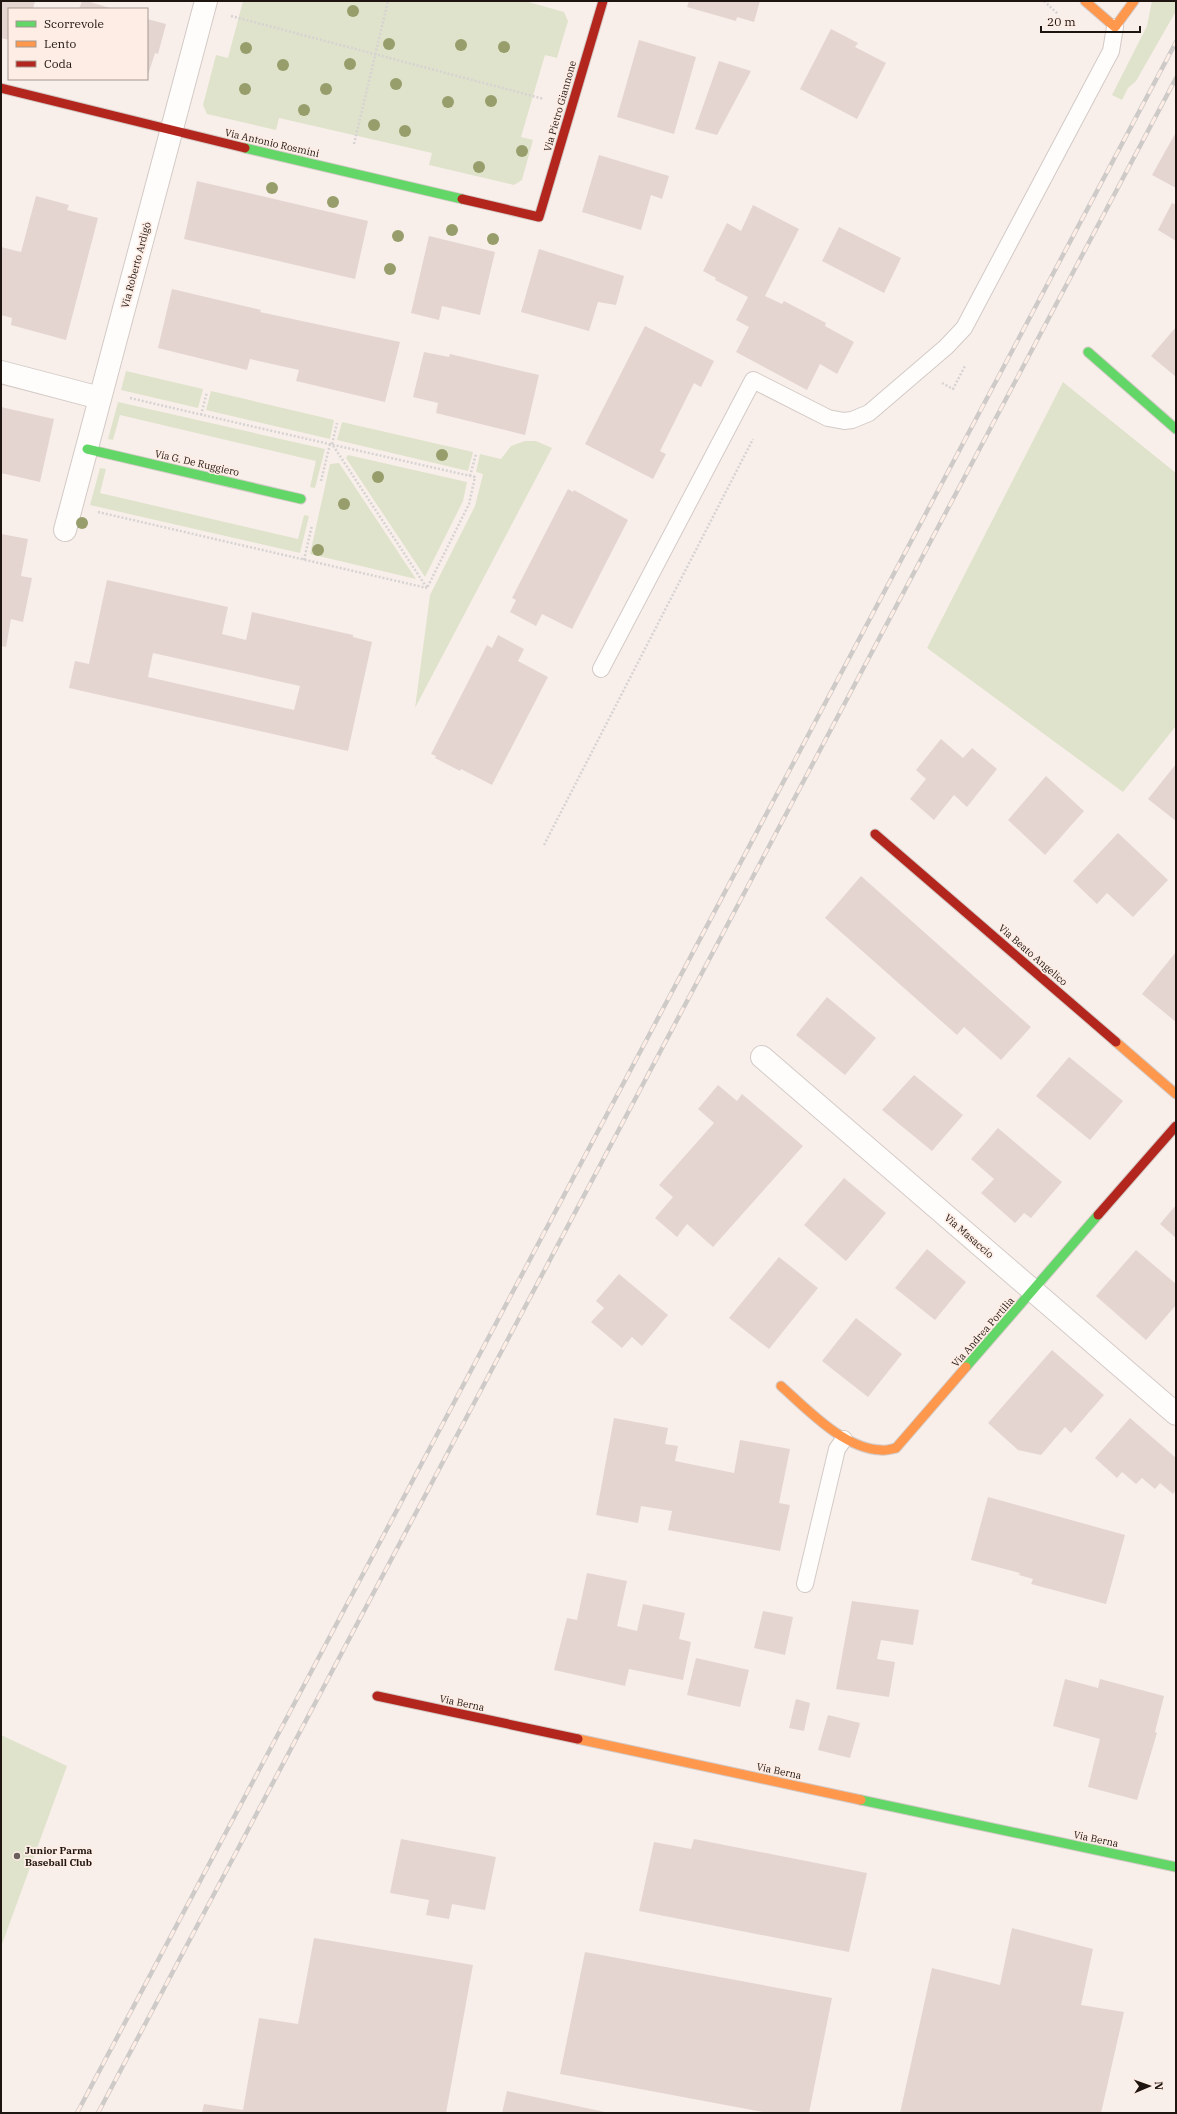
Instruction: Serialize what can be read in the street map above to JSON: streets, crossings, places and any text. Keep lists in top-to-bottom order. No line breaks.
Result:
{"streets":{"street":["Via Pietro Giannone","Via Antonio Rosmini","Via Roberto Ardigò","Via G. De Ruggiero","Via Beato Angelico","Via Masaccio","Via Andrea Portilia","Via Berna"]},"crossings":[["Via Pietro Giannone","Via Antonio Rosmini"],["Via Antonio Rosmini","Via Roberto Ardigò"],["Via Roberto Ardigò","Via G. De Ruggiero"],["Via Masaccio","Via Andrea Portilia"]],"places":["Junior Parma Baseball Club"],"legend":["Scorrevole","Lento","Coda"],"scale_bar":"20 m","north":"right"}
